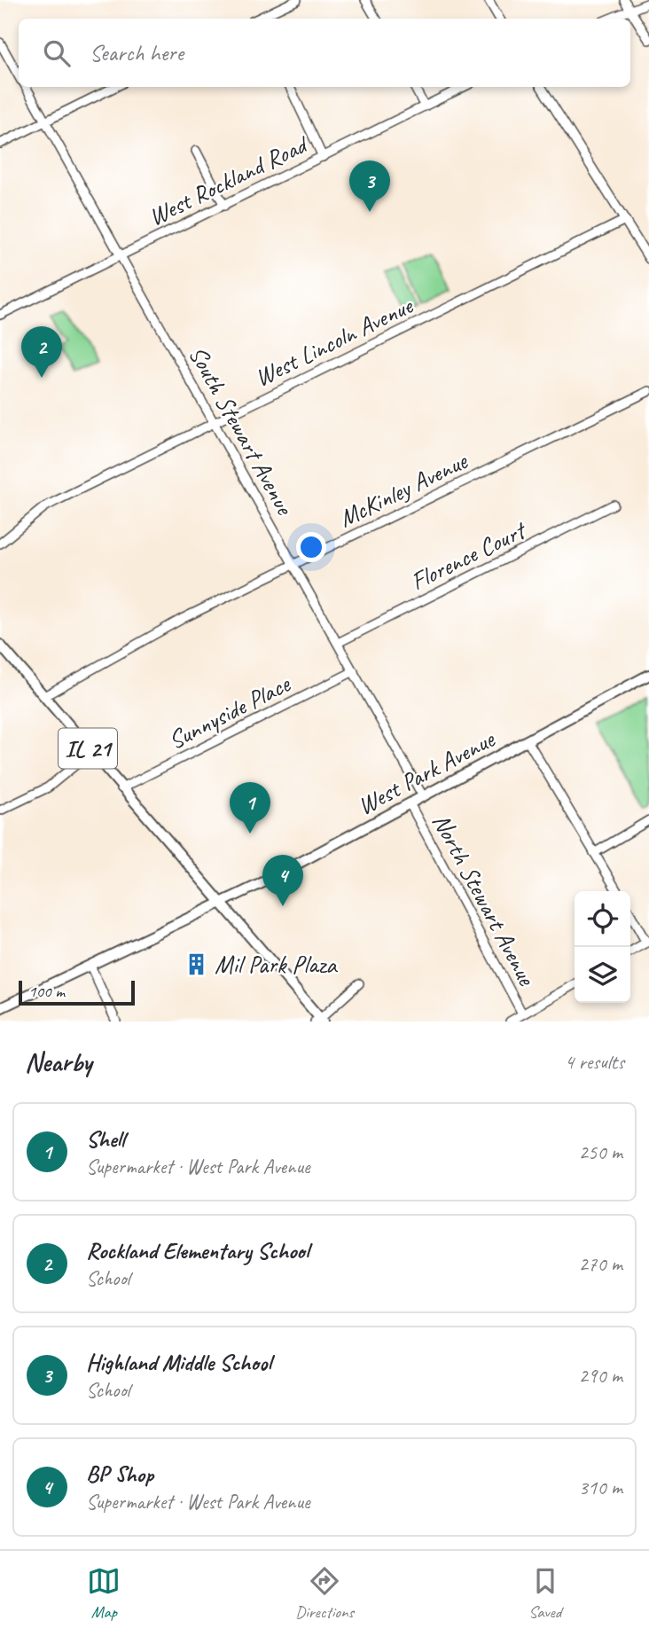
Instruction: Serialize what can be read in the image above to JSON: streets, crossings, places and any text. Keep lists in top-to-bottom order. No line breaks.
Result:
{"streets":{"main road":["IL 21","West Park Avenue"],"street":["West Rockland Road","West Lincoln Avenue","South Stewart Avenue","McKinley Avenue","Florence Court","Sunnyside Place","North Stewart Avenue"]},"crossings":[["West Rockland Road","South Stewart Avenue"],["West Lincoln Avenue","South Stewart Avenue"],["South Stewart Avenue","McKinley Avenue"],["South Stewart Avenue","Florence Court"],["South Stewart Avenue","Sunnyside Place"],["South Stewart Avenue","West Park Avenue"],["McKinley Avenue","IL 21"],["Sunnyside Place","IL 21"],["IL 21","West Park Avenue"],["West Park Avenue","North Stewart Avenue"]],"places":{"building":["Mil Park Plaza"]},"scale_bar":"100 m","page":{"search":"Search here","pins":["3","2","1","4"],"scale":"100 m","heading":["Nearby","4 results"],"list":[{"mark":"1","name":"Shell","note":"Supermarket · West Park Avenue","value":"250 m"},{"mark":"2","name":"Rockland Elementary School","note":"School","value":"270 m"},{"mark":"3","name":"Highland Middle School","note":"School","value":"290 m"},{"mark":"4","name":"BP Shop","note":"Supermarket · West Park Avenue","value":"310 m"}],"nav":["Map","Directions","Saved"]}}
